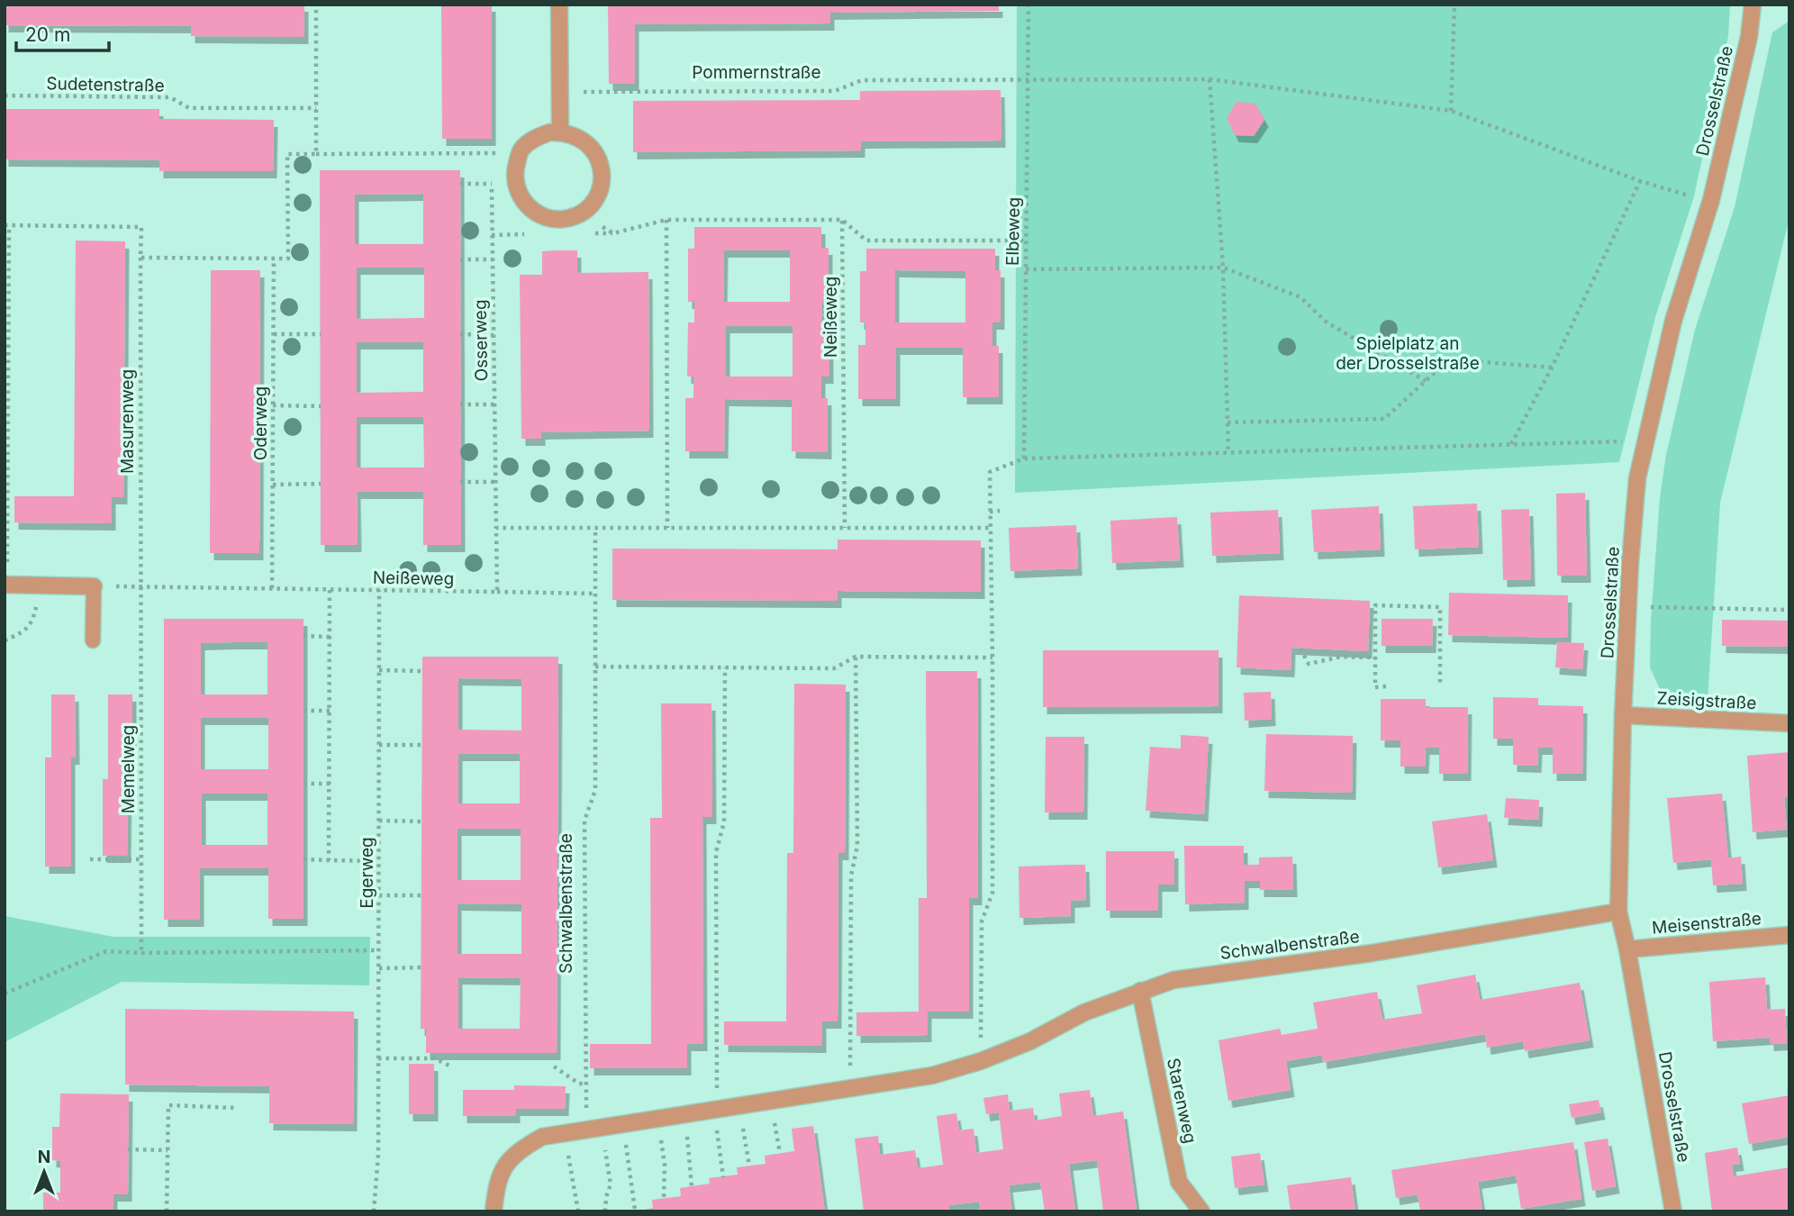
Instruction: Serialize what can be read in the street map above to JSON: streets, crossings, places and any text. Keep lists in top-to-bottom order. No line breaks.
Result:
{"streets":{"street":["Drosselstraße","Zeisigstraße","Schwalbenstraße","Meisenstraße","Starenweg"],"path":["Pommernstraße","Sudetenstraße","Elbeweg","Neißeweg","Osserweg","Masurenweg","Oderweg","Memelweg","Egerweg"]},"crossings":[["Pommernstraße","Drosselstraße"],["Pommernstraße","Elbeweg"],["Drosselstraße","Zeisigstraße"],["Drosselstraße","Schwalbenstraße"],["Drosselstraße","Meisenstraße"],["Neißeweg","Masurenweg"],["Neißeweg","Oderweg"],["Neißeweg","Memelweg"],["Neißeweg","Egerweg"],["Neißeweg","Schwalbenstraße"],["Masurenweg","Memelweg"],["Schwalbenstraße","Starenweg"]],"parks":["Spielplatz an der Drosselstraße"],"scale_bar":"20 m","north":"top"}
